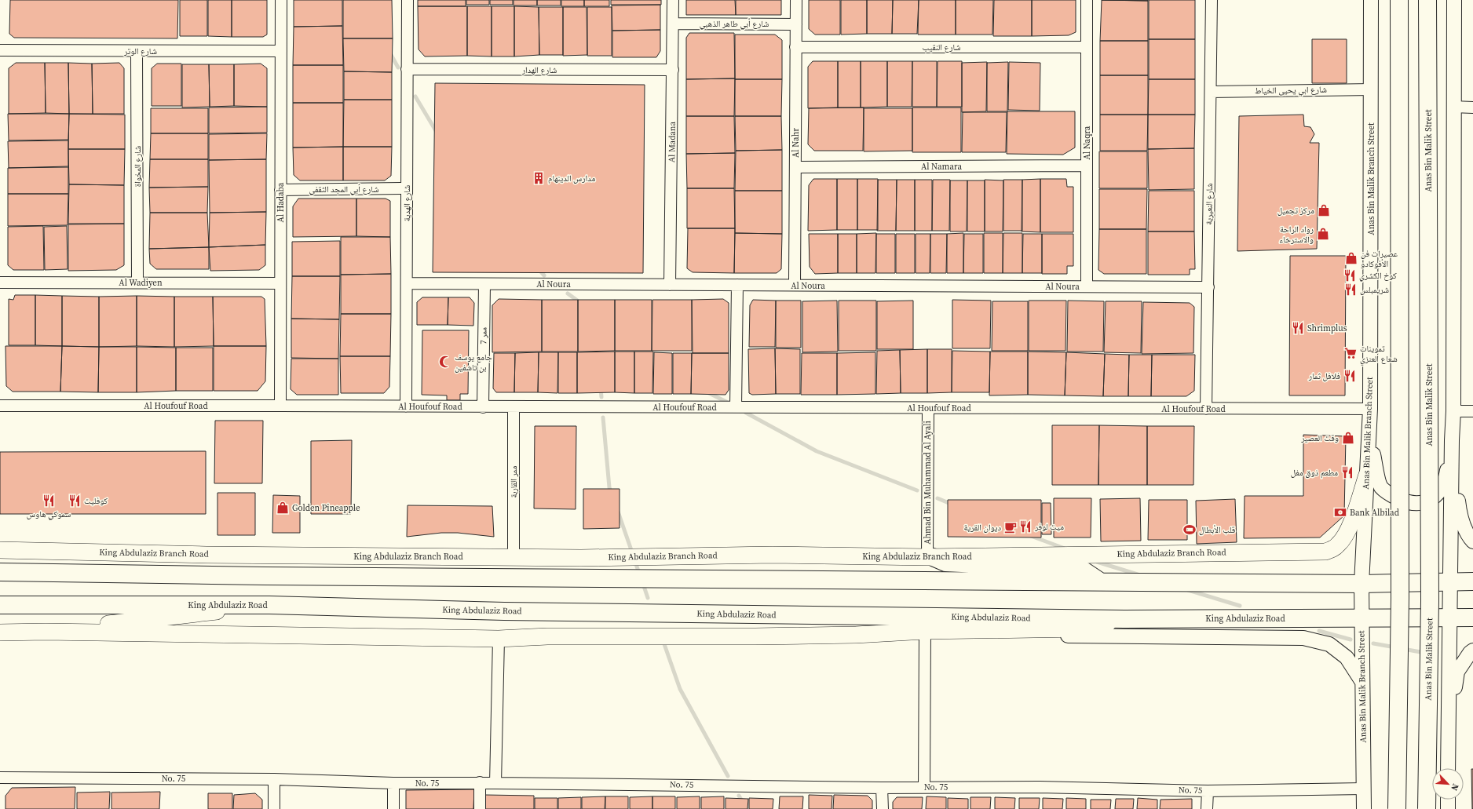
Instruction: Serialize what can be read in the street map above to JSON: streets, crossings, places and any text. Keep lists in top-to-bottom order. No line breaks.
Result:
{"streets":{"main road":["Anas Bin Malik Street","King Abdulaziz Branch Road","King Abdulaziz Road"],"street":["شارع أبي طاهر الذهبي","شارع النقيب","شارع الوتر","شارع الهدار","شارع ابي يحيى الخياط","Al Madana","Al Nahr","Al Naqra","شارع المخواة","Al Namara","Anas Bin Malik Branch Street","شارع أبي المجد الثقفي","Al Hadaba","شارع الهدية","شارع النعيرية","Al Wadiyen","Al Noura","ممر 7","Al Houfouf Road","ممر القاربة","Ahmad Bin Muhammad Al Ayali","No. 75"]},"crossings":[["شارع أبي طاهر الذهبي","Al Madana"],["شارع أبي طاهر الذهبي","Al Nahr"],["شارع النقيب","Al Nahr"],["شارع النقيب","Al Naqra"],["شارع الوتر","شارع المخواة"],["شارع الوتر","Al Hadaba"],["شارع الهدار","Al Madana"],["شارع الهدار","شارع الهدية"],["شارع ابي يحيى الخياط","Anas Bin Malik Branch Street"],["شارع ابي يحيى الخياط","شارع النعيرية"],["Al Madana","Al Noura"],["Al Nahr","Al Namara"],["Al Nahr","Al Noura"],["Al Naqra","Al Namara"],["Al Naqra","Al Noura"],["شارع المخواة","Al Wadiyen"],["Anas Bin Malik Branch Street","Al Houfouf Road"],["Anas Bin Malik Branch Street","King Abdulaziz Branch Road"],["Anas Bin Malik Branch Street","King Abdulaziz Road"],["Anas Bin Malik Branch Street","No. 75"],["شارع أبي المجد الثقفي","Al Hadaba"],["شارع أبي المجد الثقفي","شارع الهدية"],["Al Hadaba","Al Wadiyen"],["Al Hadaba","Al Houfouf Road"],["شارع الهدية","Al Noura"],["شارع الهدية","Al Houfouf Road"],["شارع النعيرية","Al Noura"],["شارع النعيرية","Al Houfouf Road"],["Al Noura","ممر 7"],["ممر 7","Al Houfouf Road"],["Al Houfouf Road","ممر القاربة"],["Al Houfouf Road","Ahmad Bin Muhammad Al Ayali"],["ممر القاربة","King Abdulaziz Branch Road"],["Ahmad Bin Muhammad Al Ayali","King Abdulaziz Branch Road"]],"places":{"building":["مدارس الدينهام"],"shop":["مركز تجميل","رواد الراحة والاسترخاء","عصيرات فن الأفوكادو","وقت العصير","Golden Pineapple"],"restaurant":["كوخ الكشري","شريمبلس","Shrimplus","فلافل ثمار","مطعم ذوق مغل","سموكي هاوس","كوفليت","ميت لوفر"],"supermarket":["تموينات شعاع العنزي"],"mosque":["جامع يوسف بن تاشفين"],"bank":["Bank Albilad"],"cafe":["ديوان القرية"],"sports":["قلب الأبطال"]},"north":"bottom right"}
